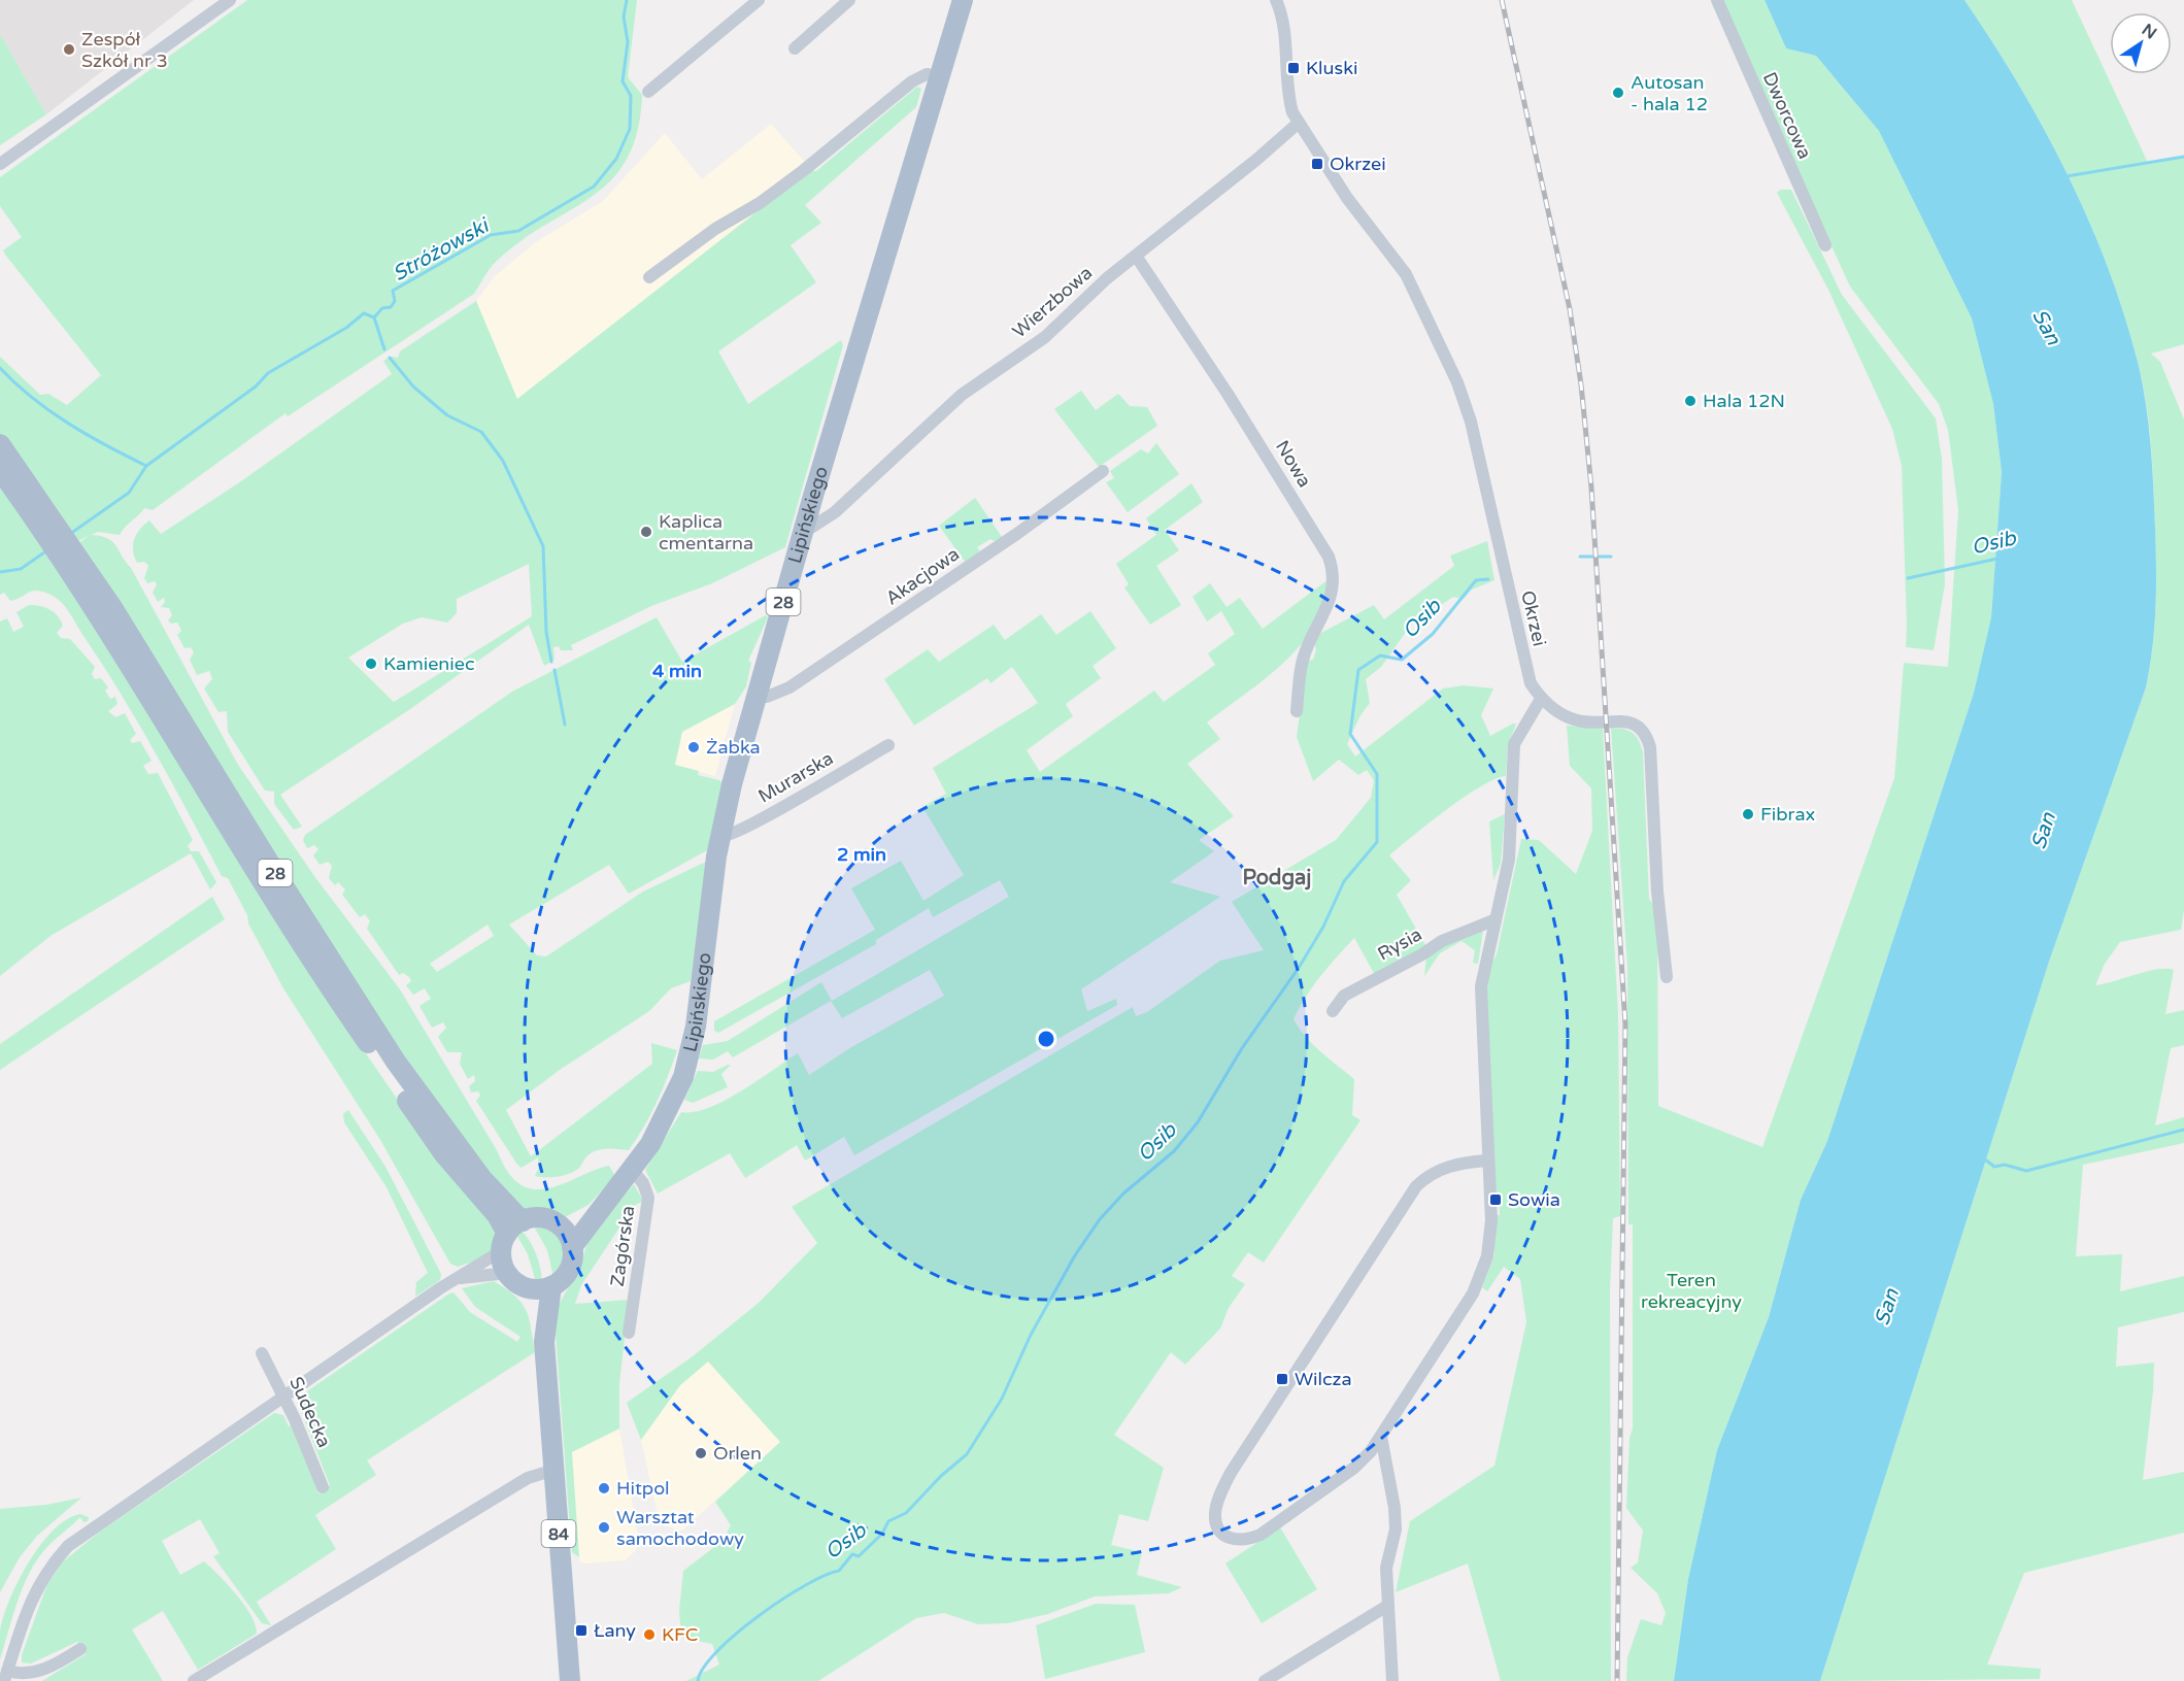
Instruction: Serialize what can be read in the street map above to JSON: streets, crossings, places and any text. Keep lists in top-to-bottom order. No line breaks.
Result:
{"streets":{"main road":["Lipińskiego","28","84"],"street":["Dworcowa","Wierzbowa","Nowa","Akacjowa","Okrzei","Murarska","Rysia","Zagórska","Sudecka"]},"crossings":[["Wierzbowa","Nowa"],["Wierzbowa","Lipińskiego"],["Wierzbowa","Okrzei"],["Lipińskiego","Akacjowa"],["Lipińskiego","28"],["Lipińskiego","Murarska"],["Lipińskiego","Zagórska"],["Lipińskiego","84"],["28","84"]],"districts":["Podgaj"],"water":["Stróżowski","San","Osib"],"parks":["Teren rekreacyjny"],"places":{"other":["Zespół Szkół nr 3","Autosan - hala 12","Hala 12N","Kaplica cmentarna","Kamieniec","Żabka","Fibrax","Orlen","Hitpol","Warsztat samochodowy","KFC"],"transit":["Kluski","Okrzei","Sowia","Wilcza","Łany"]},"north":"top right","rings":["4 min","2 min"]}
